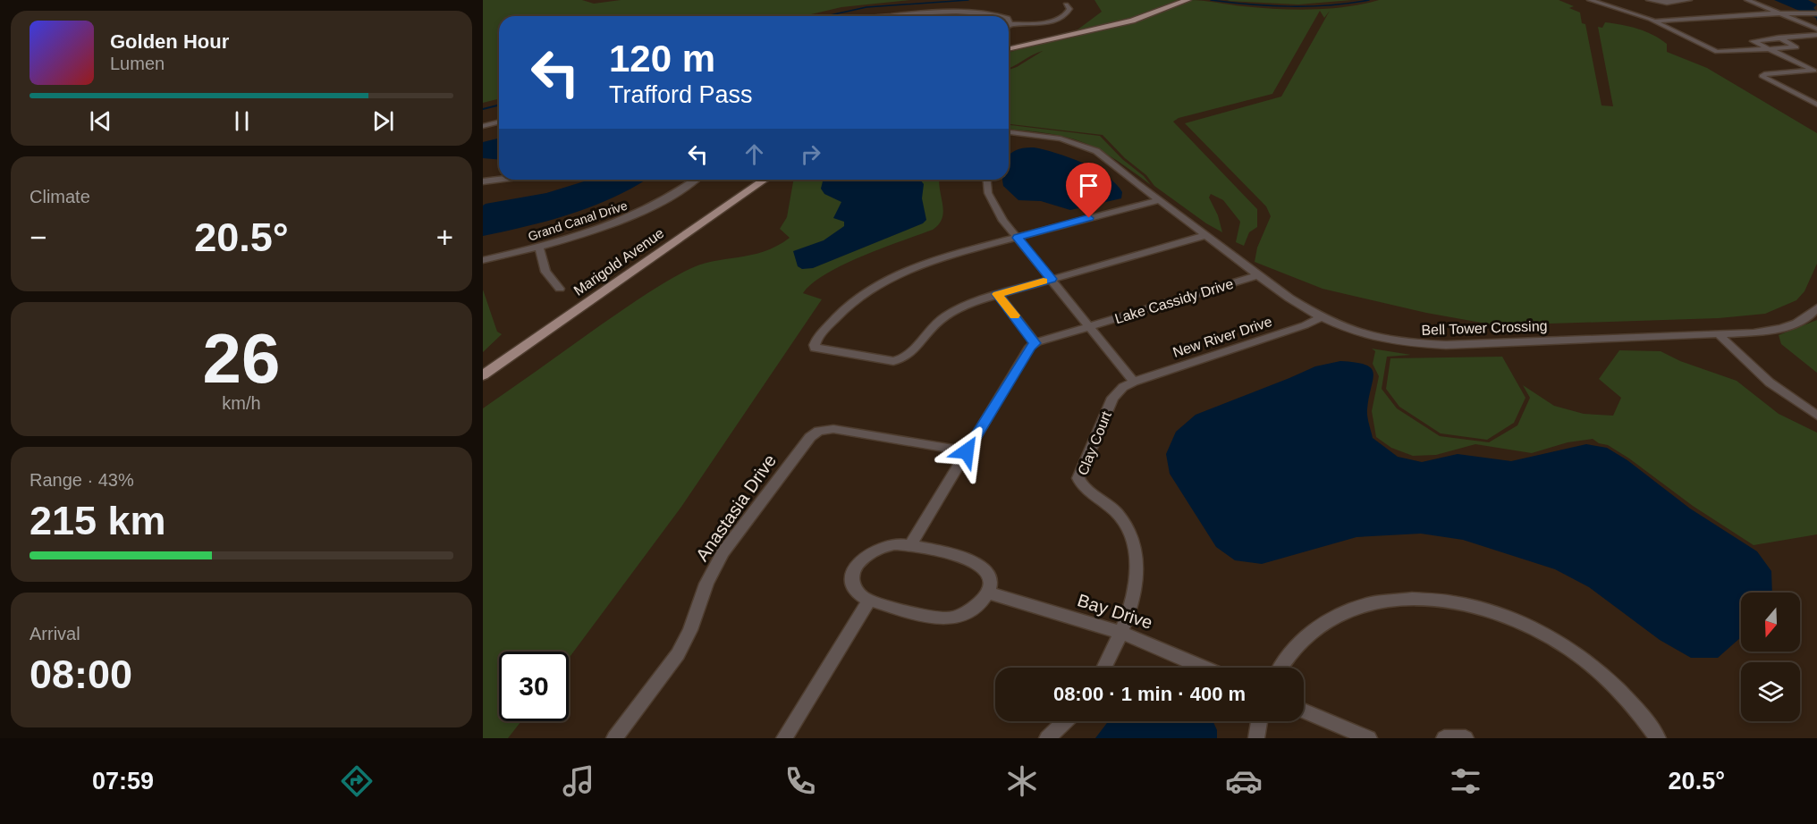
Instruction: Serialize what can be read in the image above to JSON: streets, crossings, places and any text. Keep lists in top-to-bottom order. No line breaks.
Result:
{"streets":{"main road":["Marigold Avenue"],"street":["Grand Canal Drive","Lake Cassidy Drive","Bell Tower Crossing","New River Drive","Clay Court","Anastasia Drive","Bay Drive"]},"crossings":[["Lake Cassidy Drive","Bell Tower Crossing"],["Bell Tower Crossing","New River Drive"],["New River Drive","Clay Court"],["Clay Court","Bay Drive"]],"north":"bottom","page":{"turn":["120 m","Trafford Pass"],"song":["Golden Hour","Lumen"],"tile":["Climate",["26","km/h"],["Range · 43%","215 km"],["Arrival","08:00"]],"heat":["−","20.5°","+"],"limit":"30","trip":"08:00 · 1 min · 400 m","tabs":["07:59","20.5°"]}}
